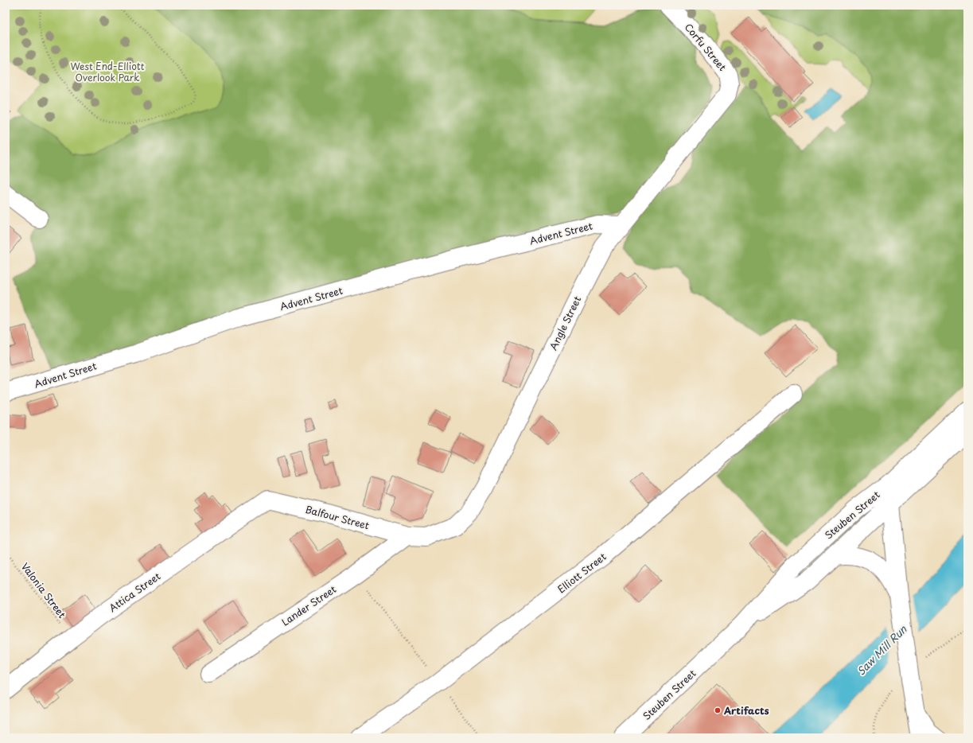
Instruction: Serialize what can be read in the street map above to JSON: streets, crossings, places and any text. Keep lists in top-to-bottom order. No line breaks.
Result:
{"streets":{"main road":["Corfu Street","Advent Street","Angle Street","Steuben Street","Balfour Street","Elliott Street","Attica Street","Lander Street"],"path":["Valonia Street"]},"crossings":[["Corfu Street","Angle Street"],["Advent Street","Angle Street"],["Angle Street","Balfour Street"],["Angle Street","Lander Street"],["Balfour Street","Attica Street"],["Balfour Street","Lander Street"],["Valonia Street","Attica Street"]],"water":["Saw Mill Run"],"parks":["West End-Elliott Overlook Park"],"places":["Artifacts"]}
